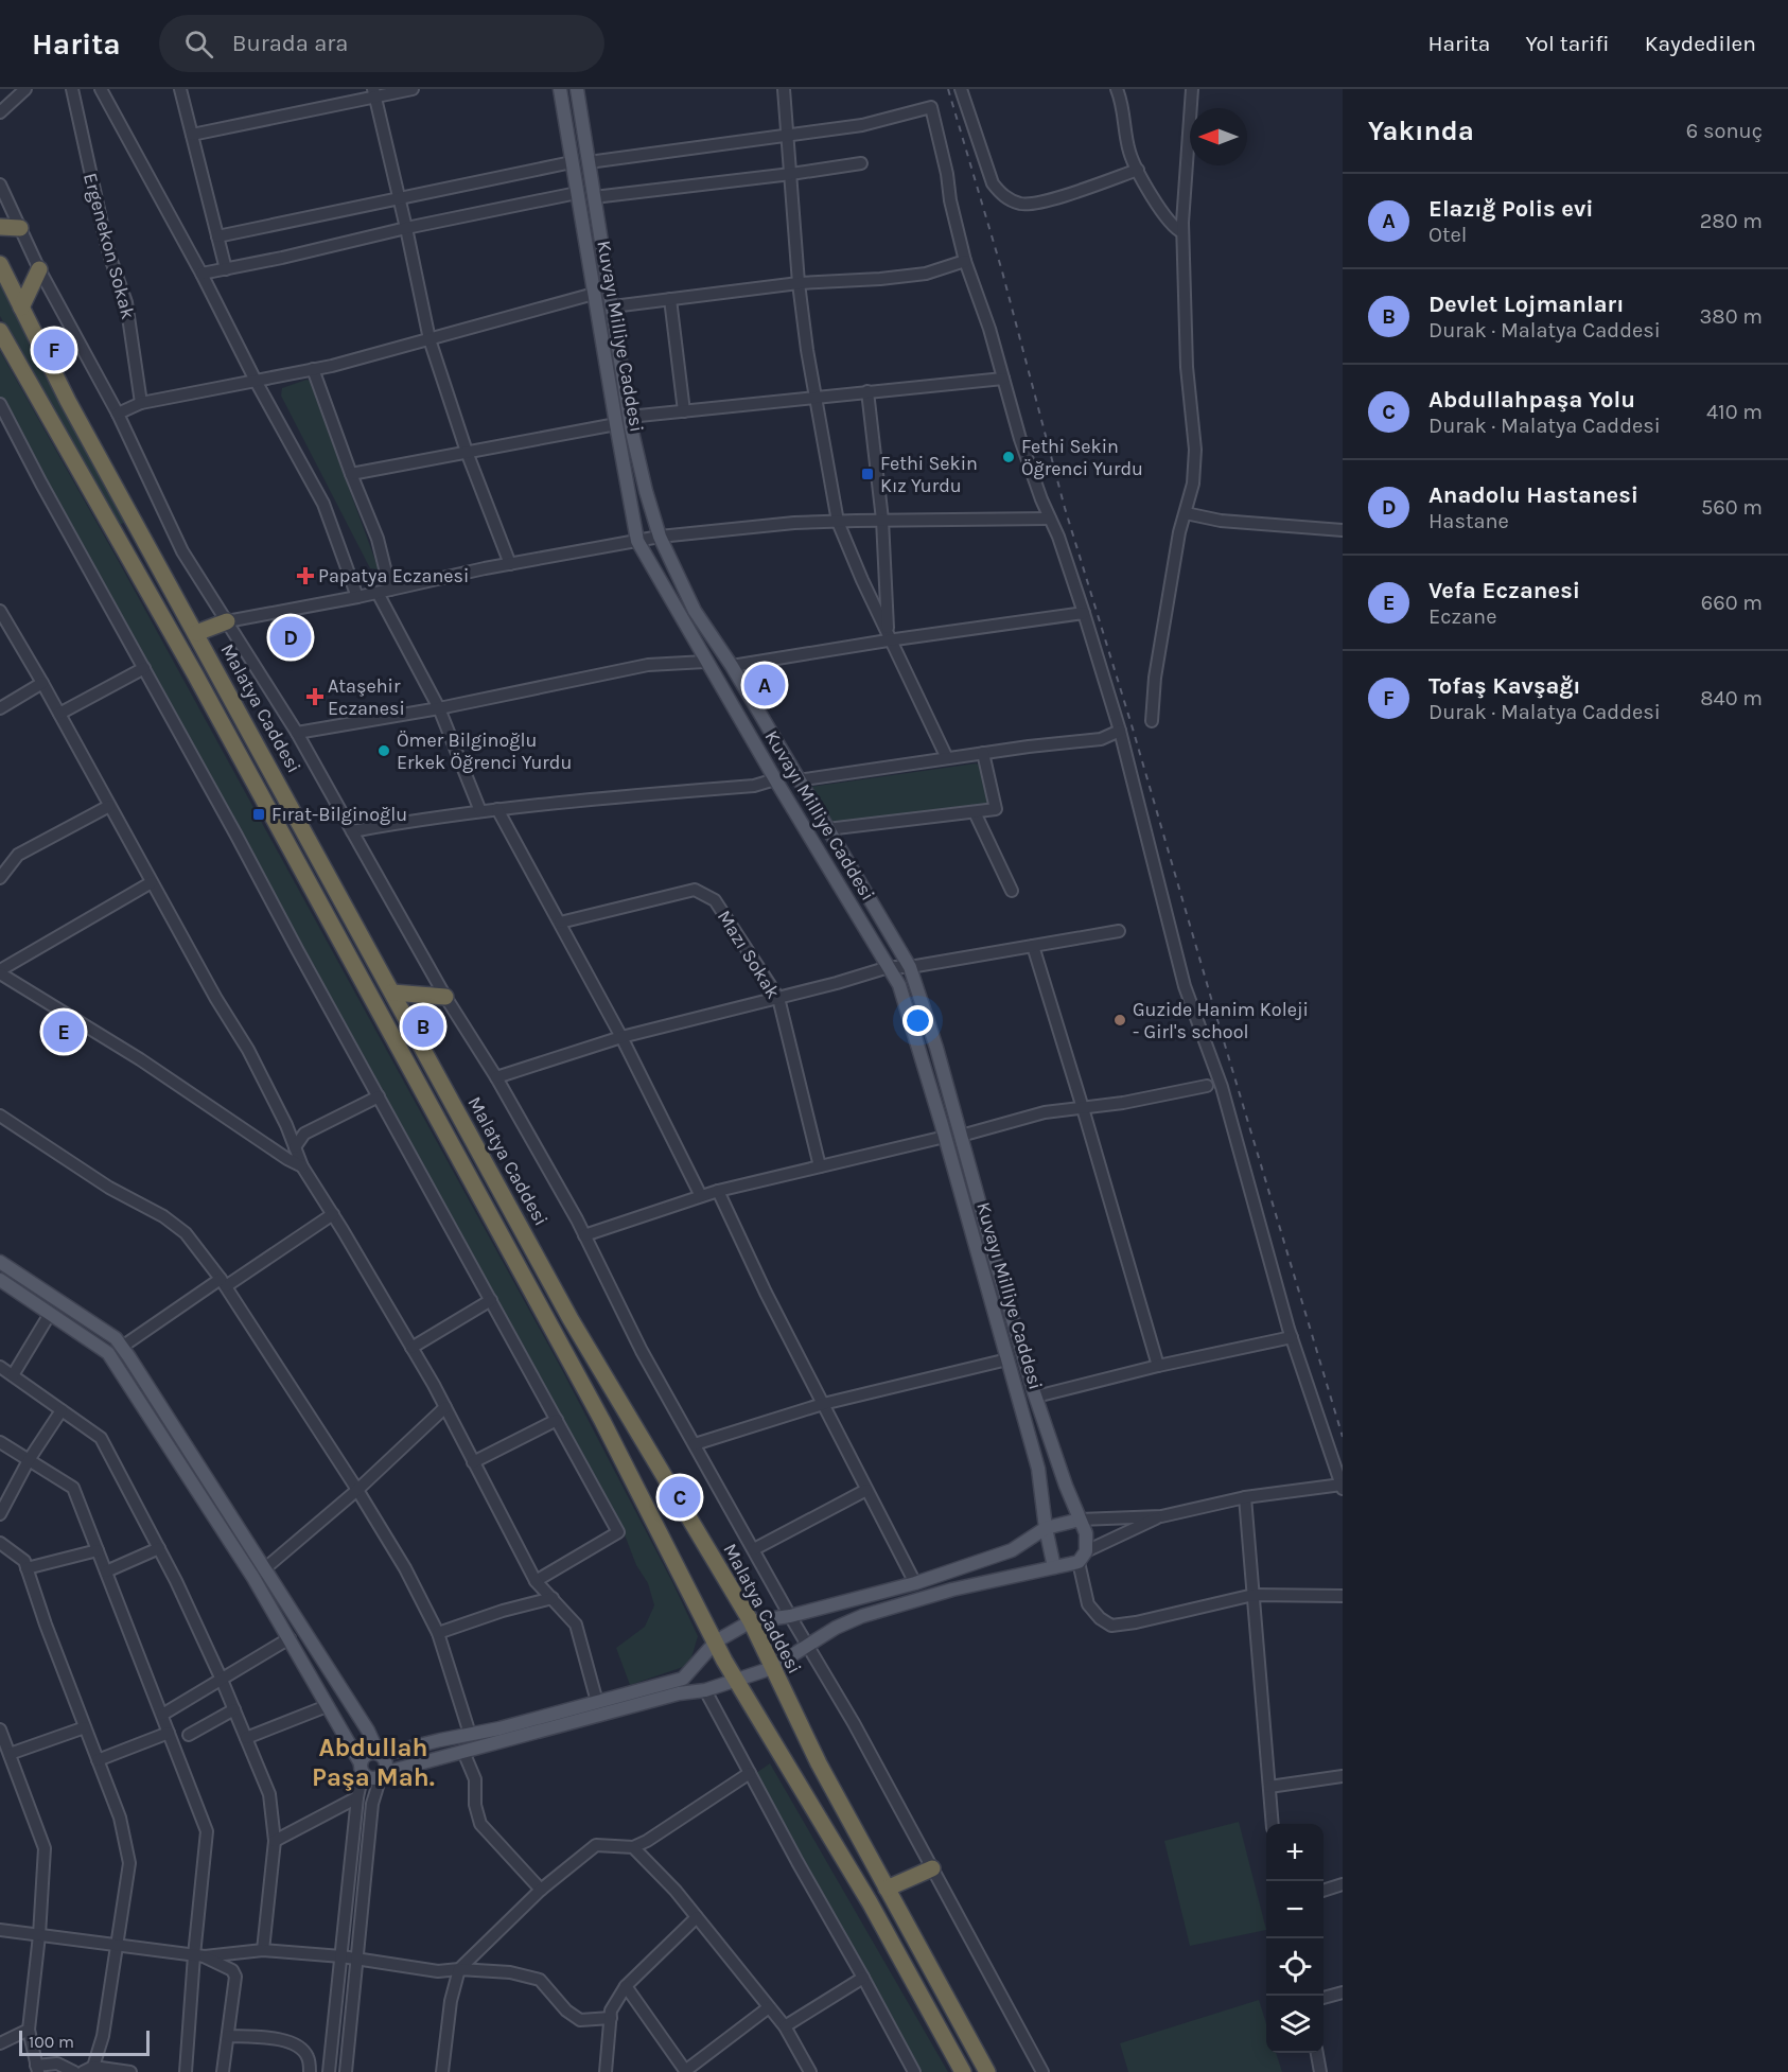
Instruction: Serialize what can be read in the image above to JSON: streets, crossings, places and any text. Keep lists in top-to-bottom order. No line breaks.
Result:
{"streets":{"highway":["Malatya Caddesi"],"main road":["Kuvayı Milliye Caddesi"],"street":["Ergenekon Sokak","Mazı Sokak"]},"districts":["Abdullah Paşa Mah."],"places":{"other":["Fethi Sekin Öğrenci Yurdu","Ömer Bilginoğlu Erkek Öğrenci Yurdu","Guzide Hanim Koleji - Girl's school"],"transit":["Fethi Sekin Kız Yurdu","Fırat-Bilginoğlu"],"health":["Papatya Eczanesi","Ataşehir Eczanesi"]},"scale_bar":"100 m","north":"left","page":{"header":"Harita","search":"Burada ara","nav":["Harita","Yol tarifi","Kaydedilen"],"heading":["Yakında","6 sonuç"],"list":[{"mark":"A","name":"Elazığ Polis evi","note":"Otel","value":"280 m"},{"mark":"B","name":"Devlet Lojmanları","note":"Durak · Malatya Caddesi","value":"380 m"},{"mark":"C","name":"Abdullahpaşa Yolu","note":"Durak · Malatya Caddesi","value":"410 m"},{"mark":"D","name":"Anadolu Hastanesi","note":"Hastane","value":"560 m"},{"mark":"E","name":"Vefa Eczanesi","note":"Eczane","value":"660 m"},{"mark":"F","name":"Tofaş Kavşağı","note":"Durak · Malatya Caddesi","value":"840 m"}],"pins":["F","D","A","B","E","C"],"map_buttons":["+","−"],"scale":"100 m"}}
